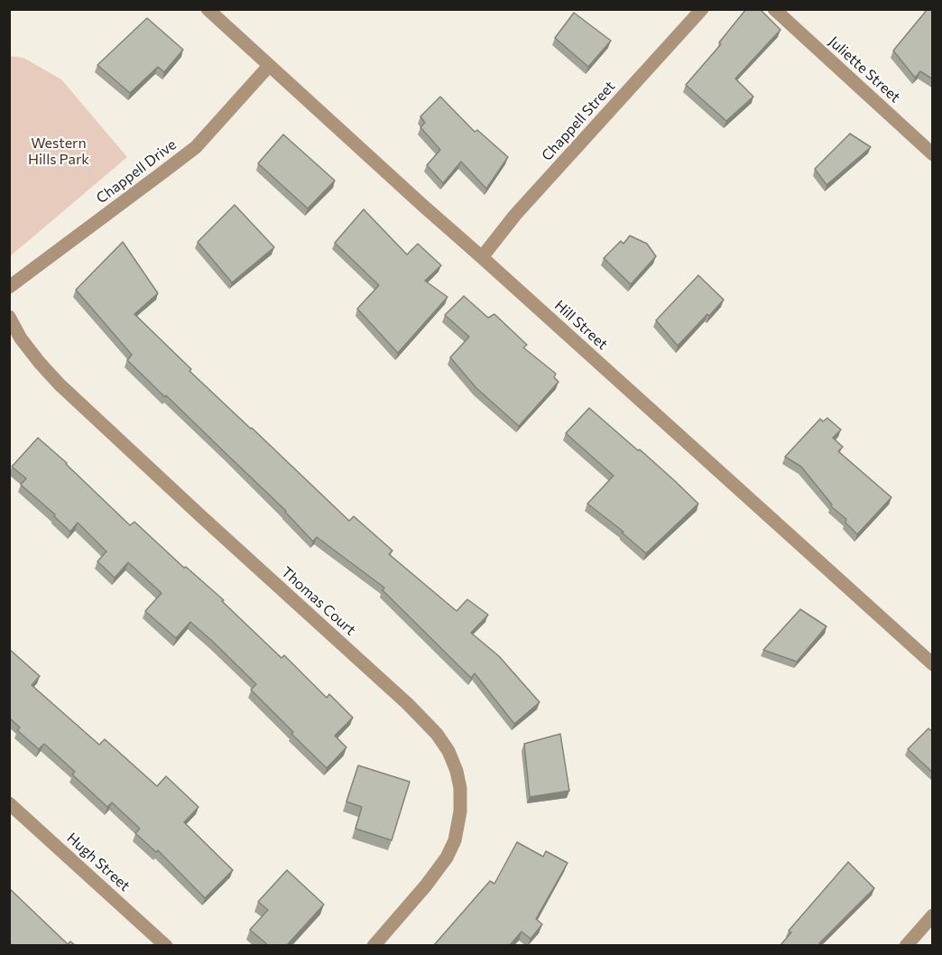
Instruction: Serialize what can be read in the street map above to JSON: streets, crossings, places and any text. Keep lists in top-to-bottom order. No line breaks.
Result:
{"streets":{"street":["Juliette Street","Chappell Street","Chappell Drive","Hill Street","Thomas Court","Hugh Street"]},"crossings":[["Chappell Street","Hill Street"],["Chappell Drive","Hill Street"]],"parks":["Western Hills Park"]}
